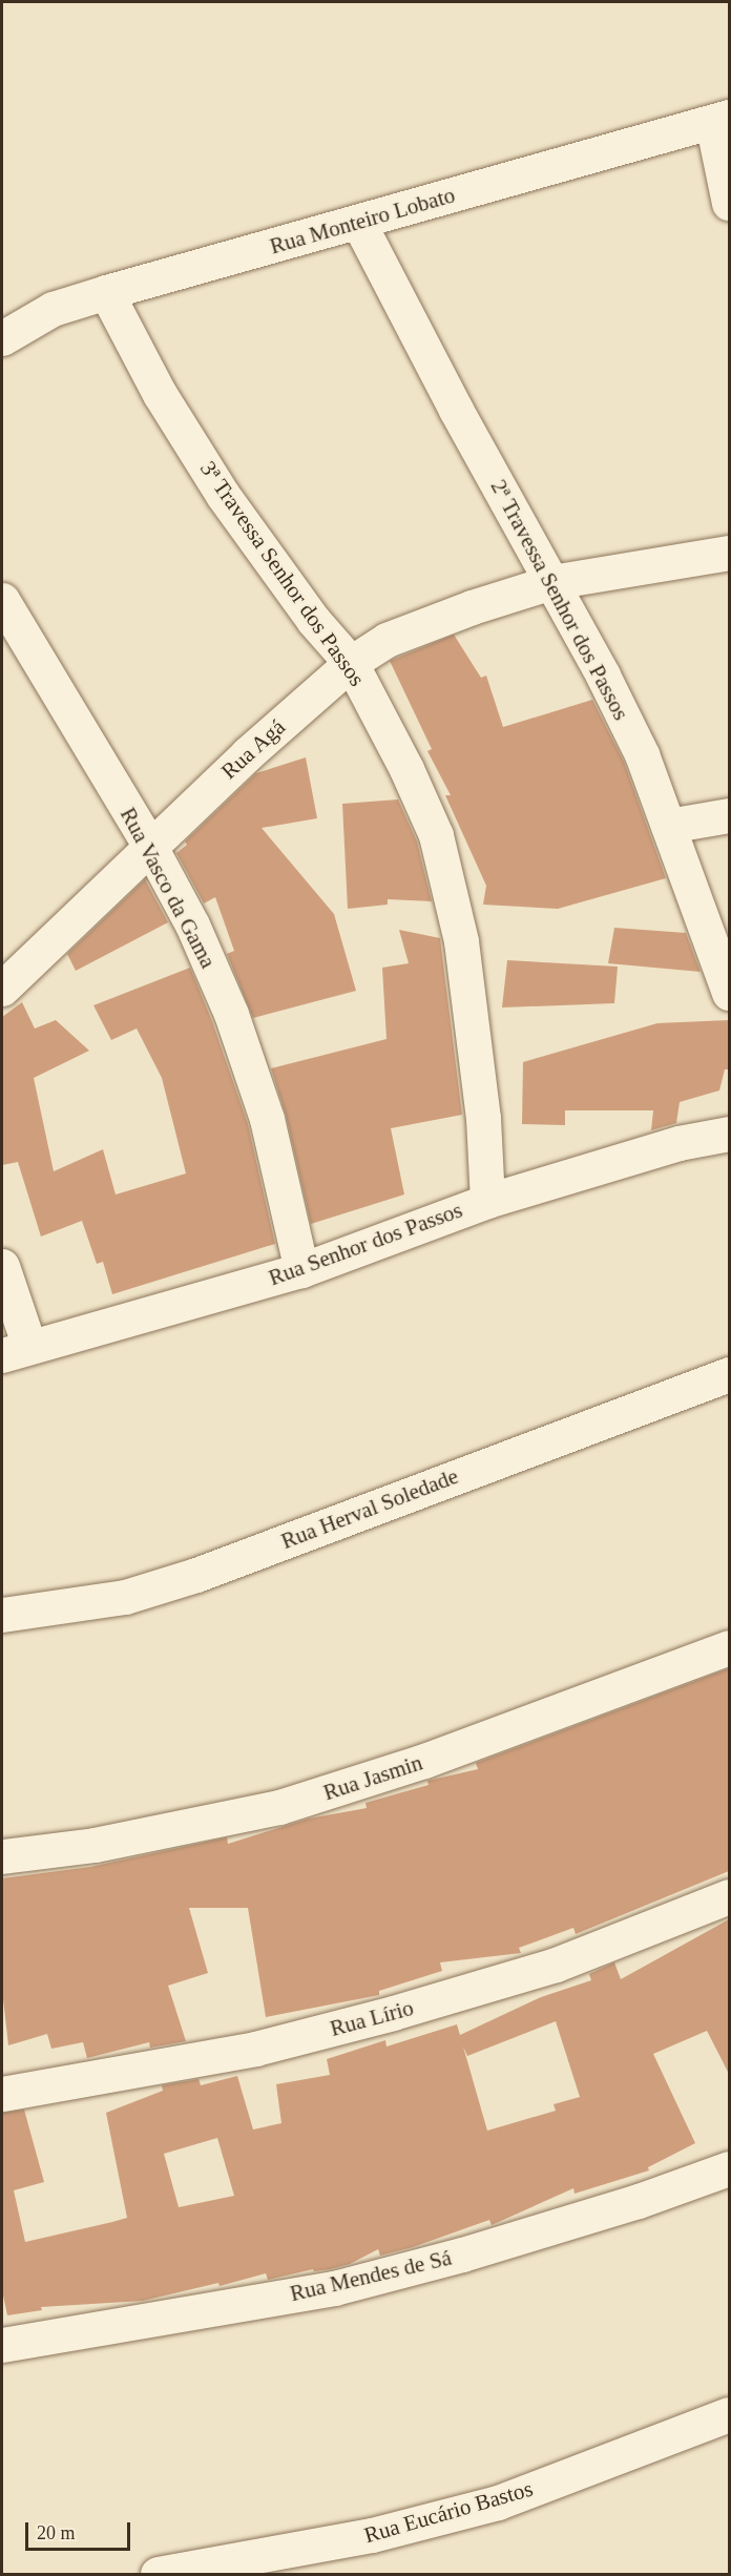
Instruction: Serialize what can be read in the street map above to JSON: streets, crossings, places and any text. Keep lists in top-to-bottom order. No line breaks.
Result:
{"streets":{"street":["Rua Monteiro Lobato","3ª Travessa Senhor dos Passos","2ª Travessa Senhor dos Passos","Rua Agá","Rua Vasco da Gama","Rua Senhor dos Passos","Rua Herval Soledade","Rua Jasmin","Rua Lírio","Rua Mendes de Sá","Rua Eucário Bastos"]},"crossings":[["Rua Monteiro Lobato","3ª Travessa Senhor dos Passos"],["Rua Monteiro Lobato","2ª Travessa Senhor dos Passos"],["3ª Travessa Senhor dos Passos","Rua Agá"],["3ª Travessa Senhor dos Passos","Rua Senhor dos Passos"],["2ª Travessa Senhor dos Passos","Rua Agá"],["Rua Agá","Rua Vasco da Gama"],["Rua Vasco da Gama","Rua Senhor dos Passos"]],"scale_bar":"20 m"}
